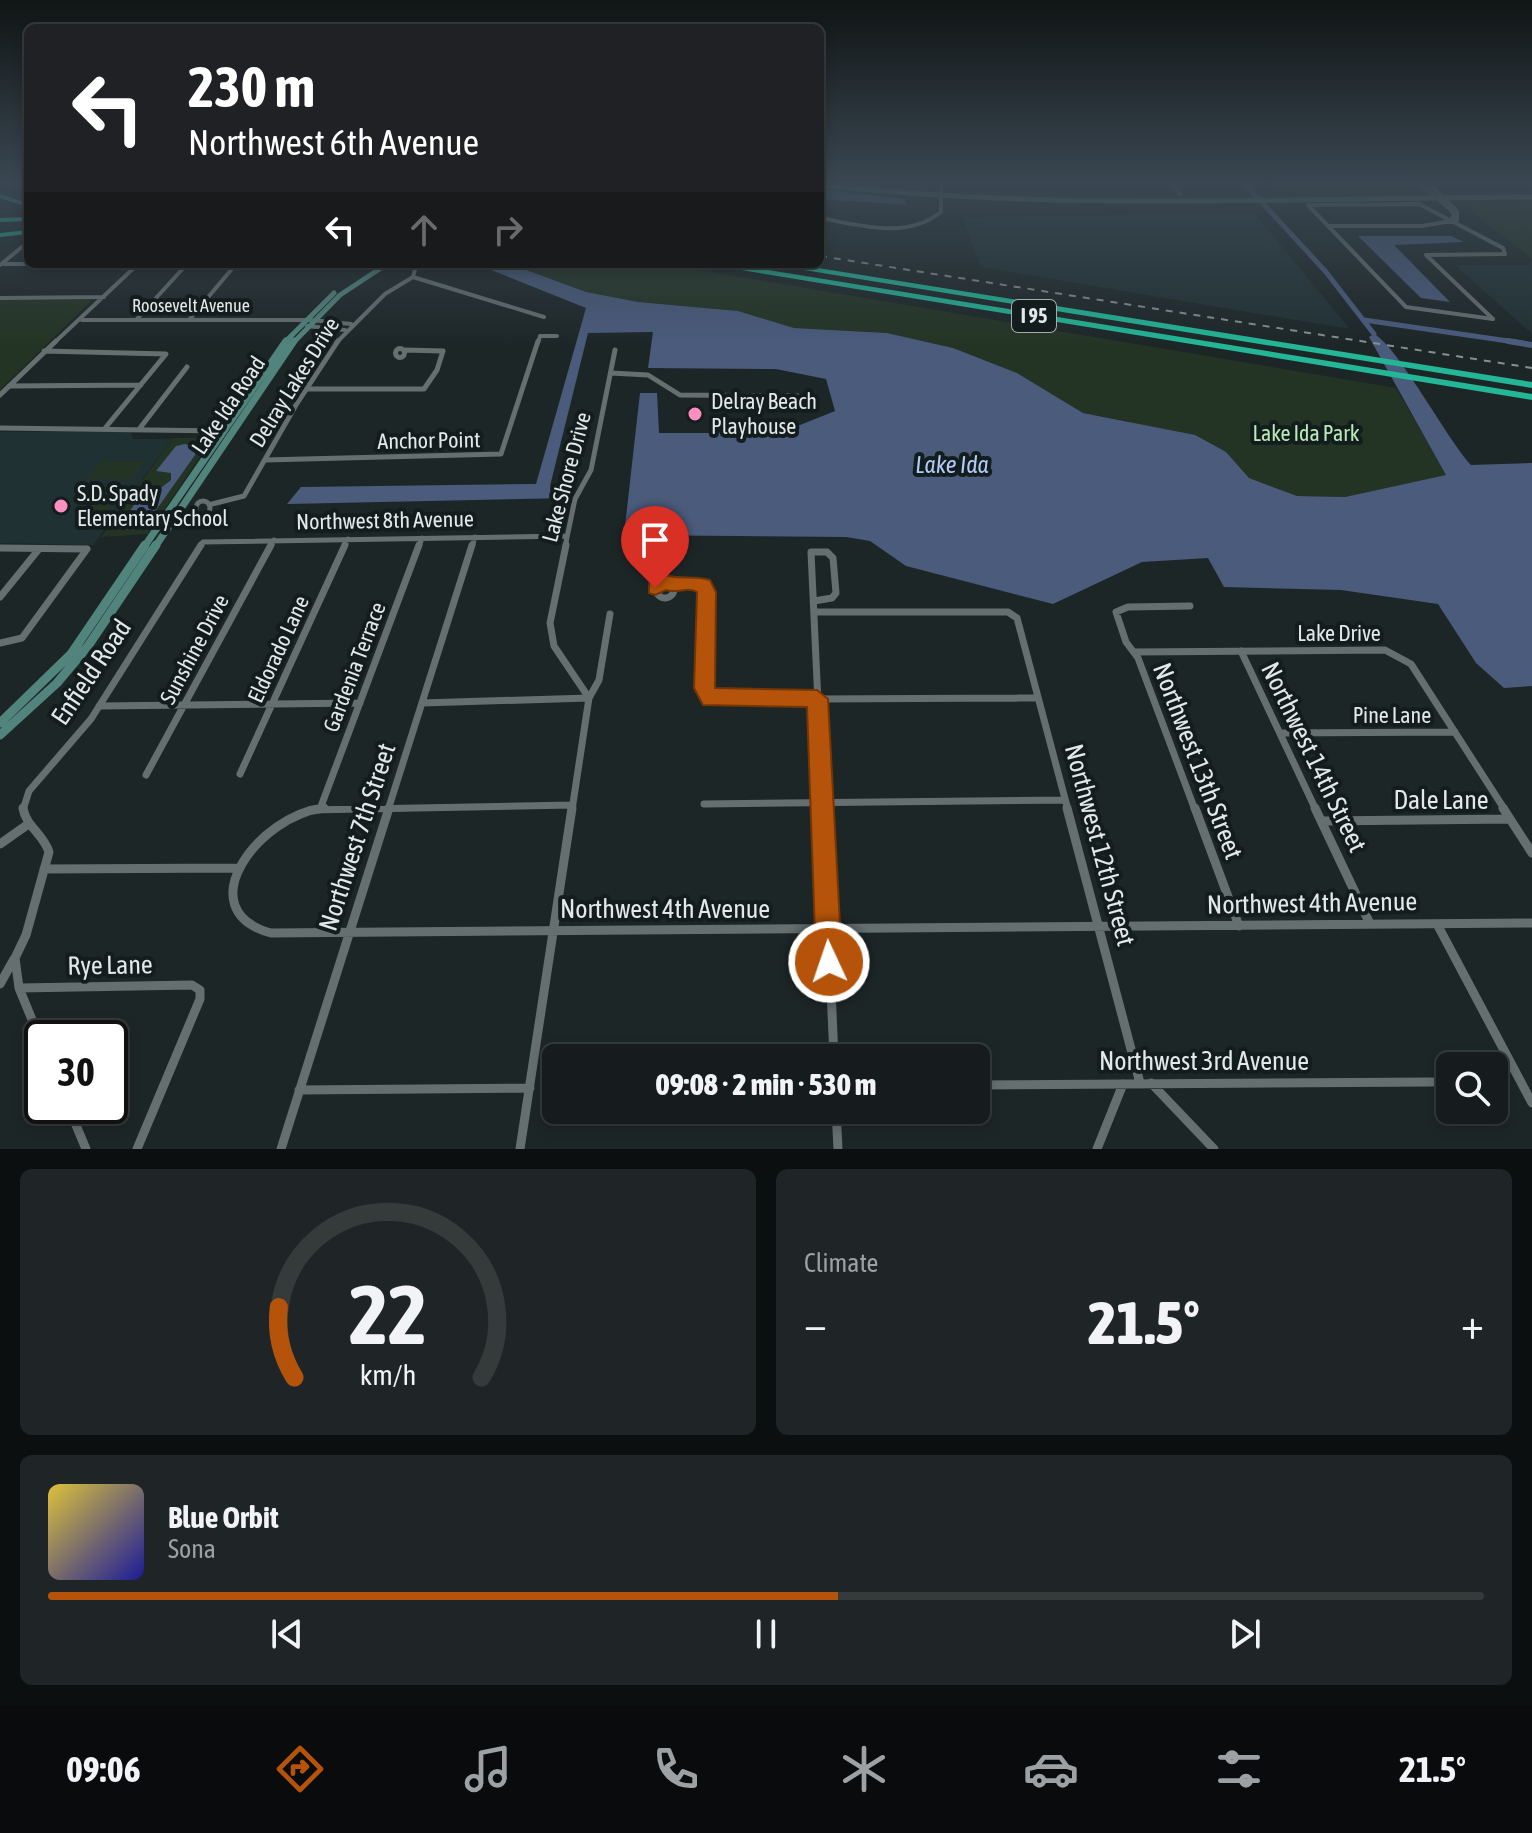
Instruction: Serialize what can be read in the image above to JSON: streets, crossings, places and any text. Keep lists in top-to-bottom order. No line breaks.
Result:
{"streets":{"highway":["I 95"],"street":["Roosevelt Avenue","Delray Lakes Drive","Lake Ida Road","Anchor Point","Lake Shore Drive","Northwest 8th Avenue","Lake Drive","Sunshine Drive","Eldorado Lane","Gardenia Terrace","Enfield Road","Pine Lane","Northwest 14th Street","Northwest 13th Street","Dale Lane","Northwest 7th Street","Northwest 12th Street","Northwest 4th Avenue","Rye Lane","Northwest 3rd Avenue"]},"crossings":[["Roosevelt Avenue","Delray Lakes Drive"],["Roosevelt Avenue","Lake Ida Road"],["Delray Lakes Drive","Anchor Point"],["Lake Shore Drive","Northwest 8th Avenue"],["Northwest 8th Avenue","Sunshine Drive"],["Northwest 8th Avenue","Eldorado Lane"],["Northwest 8th Avenue","Gardenia Terrace"],["Northwest 8th Avenue","Enfield Road"],["Northwest 8th Avenue","Northwest 7th Street"],["Lake Drive","Pine Lane"],["Lake Drive","Northwest 14th Street"],["Lake Drive","Northwest 13th Street"],["Lake Drive","Dale Lane"],["Pine Lane","Northwest 14th Street"],["Northwest 14th Street","Dale Lane"],["Northwest 14th Street","Northwest 4th Avenue"],["Northwest 13th Street","Northwest 4th Avenue"],["Northwest 7th Street","Northwest 4th Avenue"],["Northwest 12th Street","Northwest 4th Avenue"],["Northwest 12th Street","Northwest 3rd Avenue"]],"water":["Lake Ida"],"parks":["Lake Ida Park"],"places":["Delray Beach Playhouse","S.D. Spady Elementary School"],"page":{"turn":["230 m","Northwest 6th Avenue"],"limit":"30","trip":"09:08 · 2 min · 530 m","tile":"Climate","heat":["−","21.5°","+"],"song":["Blue Orbit","Sona"],"tabs":["09:06","21.5°"],"gauge":["22","km/h"]}}
